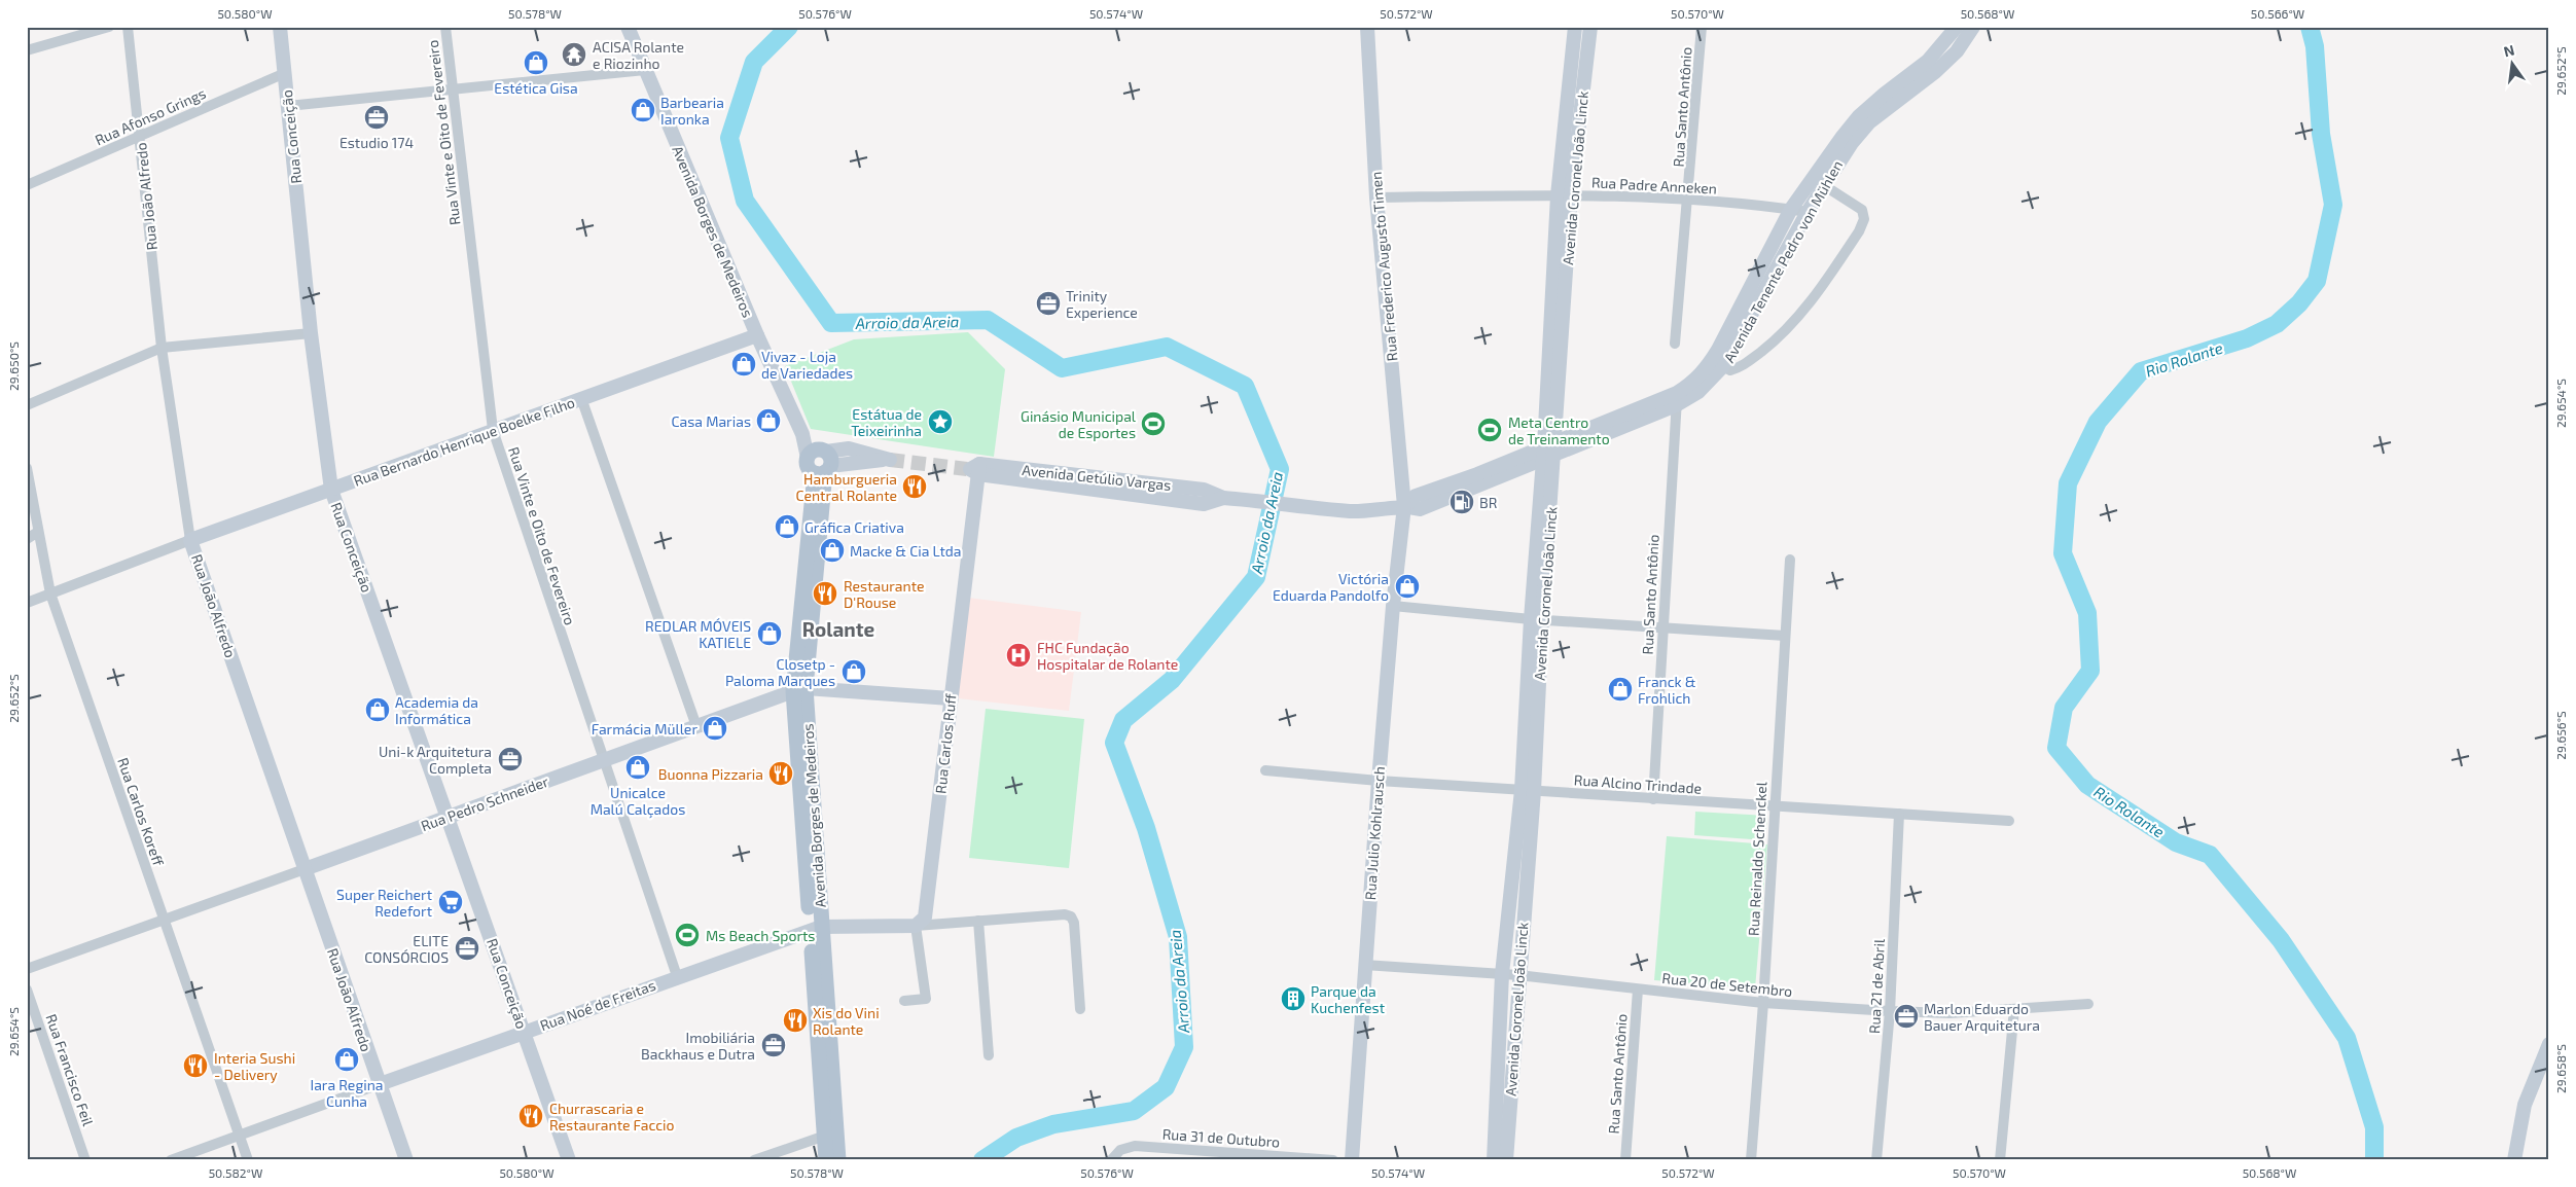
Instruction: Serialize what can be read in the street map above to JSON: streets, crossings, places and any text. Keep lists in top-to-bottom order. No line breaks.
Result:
{"streets":{"main road":["Rua Conceição","Avenida Coronel João Linck","Rua João Alfredo","Avenida Borges de Medeiros","Avenida Tenente Pedro von Mühlen","Rua Frederico Augusto Timen","Rua Bernardo Henrique Boelke Filho","Avenida Getúlio Vargas","Rua Carlos Ruff","Rua Pedro Schneider","Rua Julio Kohlrausch","Rua Noé de Freitas"],"street":["Rua Santo Antônio","Rua Afonso Grings","Rua Vinte e Oito de Fevereiro","Rua Padre Anneken","Rua Alcino Trindade","Rua Carlos Koreff","Rua Reinaldo Schenckel","Rua 20 de Setembro","Rua 21 de Abril","Rua Francisco Feil","Rua 31 de Outubro"]},"crossings":[["Rua Santo Antônio","Rua Padre Anneken"],["Rua Santo Antônio","Avenida Tenente Pedro von Mühlen"],["Rua Santo Antônio","Avenida Getúlio Vargas"],["Rua Santo Antônio","Rua Alcino Trindade"],["Rua Santo Antônio","Rua 20 de Setembro"],["Rua Afonso Grings","Rua Conceição"],["Rua Afonso Grings","Rua João Alfredo"],["Rua Vinte e Oito de Fevereiro","Rua Bernardo Henrique Boelke Filho"],["Rua Vinte e Oito de Fevereiro","Rua Pedro Schneider"],["Rua Vinte e Oito de Fevereiro","Rua Noé de Freitas"],["Rua Conceição","Rua Bernardo Henrique Boelke Filho"],["Rua Conceição","Rua Pedro Schneider"],["Rua Conceição","Rua Noé de Freitas"],["Avenida Coronel João Linck","Rua Padre Anneken"],["Avenida Coronel João Linck","Avenida Getúlio Vargas"],["Avenida Coronel João Linck","Rua Alcino Trindade"],["Avenida Coronel João Linck","Rua 20 de Setembro"],["Rua Padre Anneken","Avenida Tenente Pedro von Mühlen"],["Rua Padre Anneken","Rua Frederico Augusto Timen"],["Rua João Alfredo","Rua Bernardo Henrique Boelke Filho"],["Rua João Alfredo","Rua Pedro Schneider"],["Rua João Alfredo","Rua Noé de Freitas"],["Avenida Borges de Medeiros","Rua Bernardo Henrique Boelke Filho"],["Avenida Borges de Medeiros","Rua Pedro Schneider"],["Avenida Borges de Medeiros","Rua Noé de Freitas"],["Avenida Tenente Pedro von Mühlen","Avenida Getúlio Vargas"],["Rua Frederico Augusto Timen","Avenida Getúlio Vargas"],["Rua Frederico Augusto Timen","Rua Julio Kohlrausch"],["Rua Bernardo Henrique Boelke Filho","Rua Carlos Koreff"],["Avenida Getúlio Vargas","Rua Carlos Ruff"],["Avenida Getúlio Vargas","Rua Julio Kohlrausch"],["Rua Carlos Ruff","Rua Pedro Schneider"],["Rua Carlos Ruff","Rua Noé de Freitas"],["Rua Alcino Trindade","Rua Julio Kohlrausch"],["Rua Alcino Trindade","Rua Reinaldo Schenckel"],["Rua Alcino Trindade","Rua 21 de Abril"],["Rua Pedro Schneider","Rua Carlos Koreff"],["Rua Carlos Koreff","Rua Noé de Freitas"],["Rua Julio Kohlrausch","Rua 20 de Setembro"],["Rua Reinaldo Schenckel","Rua 20 de Setembro"],["Rua 20 de Setembro","Rua 21 de Abril"]],"districts":["Rolante"],"water":["Arroio da Areia","Rio Rolante"],"places":{"temple":["ACISA Rolante e Riozinho"],"shop":["Estética Gisa","Barbearia Iaronka","Vivaz - Loja de Variedades","Casa Marias","Gráfica Criativa","Macke & Cia Ltda","Victória Eduarda Pandolfo","REDLAR MÓVEIS KATIELE","Closetp - Paloma Marques","Franck & Frohlich","Academia da Informática","Farmácia Müller","Unicalce Malú Calçados","Iara Regina Cunha"],"office":["Estudio 174","Trinity Experience","Uni-k Arquitetura Completa","ELITE CONSÓRCIOS","Marlon Eduardo Bauer Arquitetura","Imobiliária Backhaus e Dutra"],"place":["Estátua de Teixeirinha"],"sports":["Ginásio Municipal de Esportes","Meta Centro de Treinamento","Ms Beach Sports"],"restaurant":["Hamburgueria Central Rolante","Restaurante D'Rouse","Buonna Pizzaria","Xis do Vini Rolante","Interia Sushi - Delivery","Churrascaria e Restaurante Faccio"],"fuel station":["BR"],"hospital":["FHC Fundação Hospitalar de Rolante"],"supermarket":["Super Reichert Redefort"],"building":["Parque da Kuchenfest"]},"north":"top","coordinates":["50.580°W","50.578°W","50.576°W","50.574°W","50.572°W","50.570°W","50.568°W","50.566°W","29.652°S","29.650°S","29.654°S","29.656°S","29.658°S","50.582°W"]}
